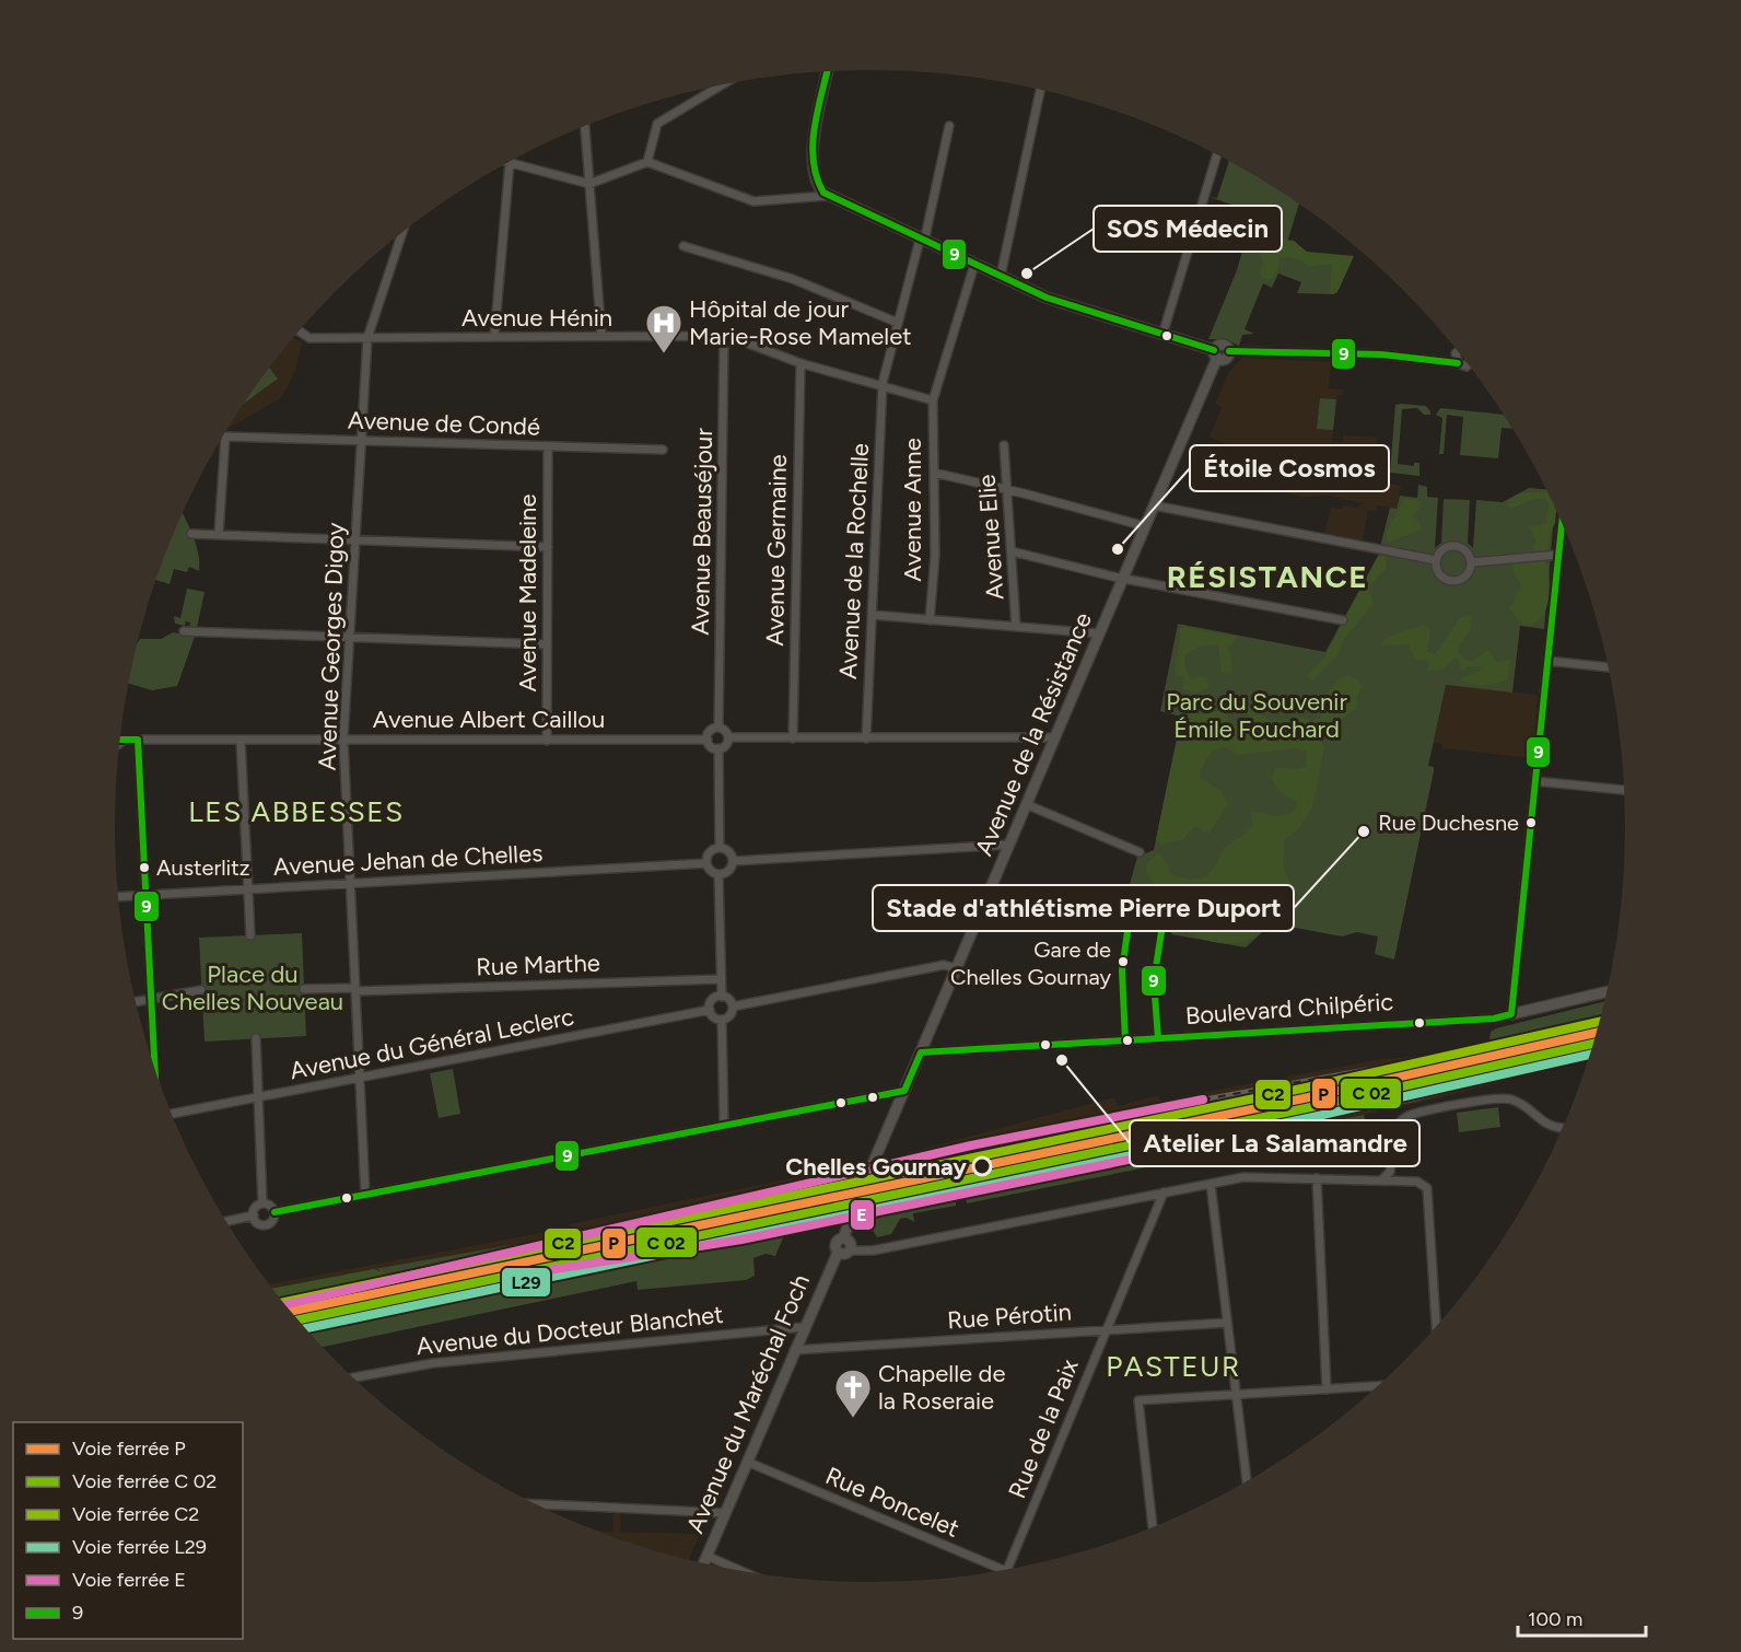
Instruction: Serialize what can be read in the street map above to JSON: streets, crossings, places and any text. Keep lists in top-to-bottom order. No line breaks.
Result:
{"streets":{"street":["Avenue Hénin","Avenue de Condé","Avenue Anne","Avenue Beauséjour","Avenue Elie","Avenue Germaine","Avenue de la Rochelle","Avenue Madeleine","Avenue Georges Digoy","Avenue Albert Caillou","Avenue de la Résistance","Avenue Jehan de Chelles","Rue Marthe","Boulevard Chilpéric","Avenue du Général Leclerc","Rue Pérotin","Avenue du Docteur Blanchet","Avenue du Maréchal Foch","Rue de la Paix","Rue Poncelet"]},"crossings":[["Avenue Hénin","Avenue Anne"],["Avenue Hénin","Avenue Beauséjour"],["Avenue Hénin","Avenue Germaine"],["Avenue Hénin","Avenue de la Rochelle"],["Avenue Hénin","Avenue Georges Digoy"],["Avenue de Condé","Avenue Madeleine"],["Avenue de Condé","Avenue Georges Digoy"],["Avenue Beauséjour","Avenue Albert Caillou"],["Avenue Madeleine","Avenue Albert Caillou"],["Avenue Georges Digoy","Avenue Albert Caillou"],["Avenue Georges Digoy","Avenue Jehan de Chelles"],["Avenue Georges Digoy","Rue Marthe"],["Avenue Georges Digoy","Avenue du Général Leclerc"],["Avenue de la Résistance","Boulevard Chilpéric"],["Rue Pérotin","Avenue du Maréchal Foch"],["Rue Pérotin","Rue de la Paix"],["Avenue du Docteur Blanchet","Avenue du Maréchal Foch"],["Avenue du Maréchal Foch","Rue Poncelet"]],"districts":["RÉSISTANCE","LES ABBESSES","PASTEUR"],"parks":["Parc du Souvenir Émile Fouchard","Place du Chelles Nouveau"],"places":{"other":["SOS Médecin","Étoile Cosmos","Rue Duchesne","Stade d'athlétisme Pierre Duport","Austerlitz","Gare de Chelles Gournay","Atelier La Salamandre","Chelles Gournay"],"hospital":["Hôpital de jour Marie-Rose Mamelet"],"church":["Chapelle de la Roseraie"]},"lines":["transit line 9","rail line C2","rail line P","rail line L29","rail line E"],"legend":["Voie ferrée P","Voie ferrée C 02","Voie ferrée C2","Voie ferrée L29","Voie ferrée E","9"],"scale_bar":"100 m"}
